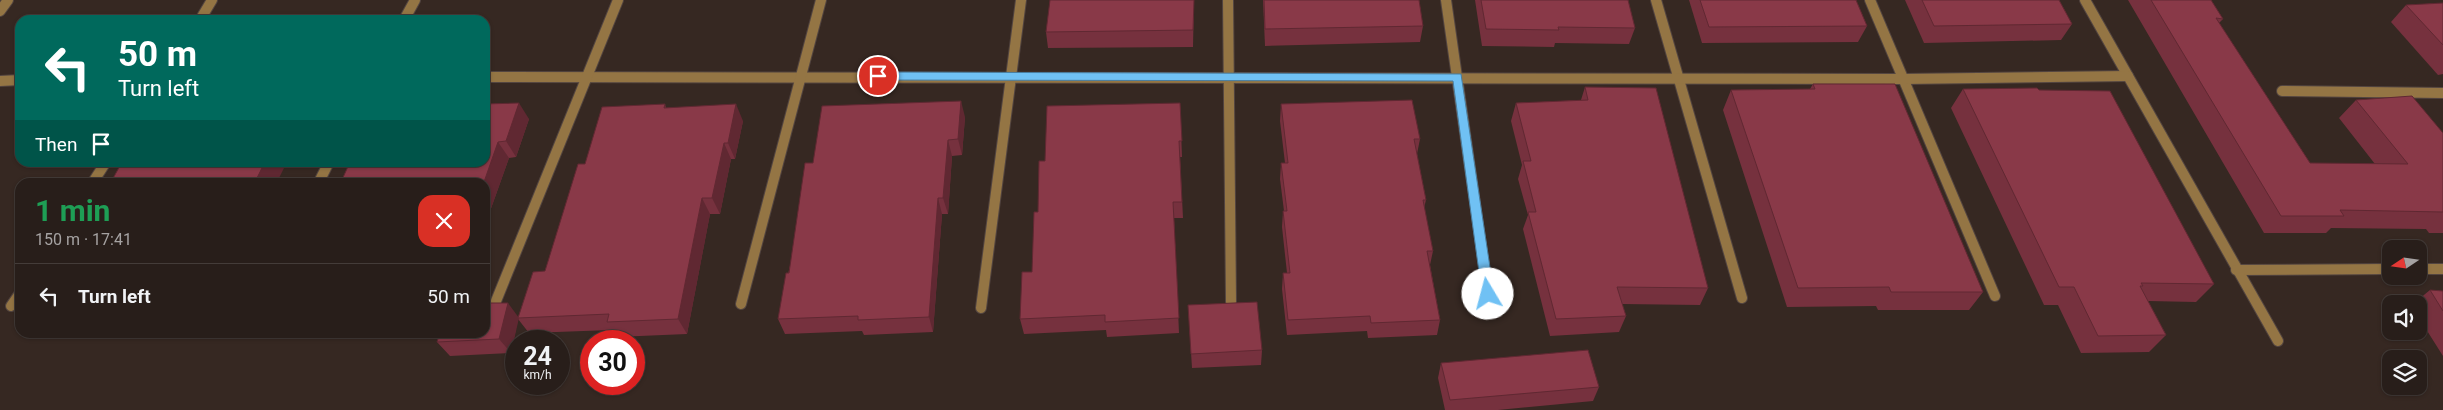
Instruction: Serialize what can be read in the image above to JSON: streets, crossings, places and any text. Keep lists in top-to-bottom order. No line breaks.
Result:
{"north":"left","page":{"turn":["50 m","Turn left"],"then":"Then","heading":["1 min","150 m · 17:41"],"list":[{"name":"Turn left","value":"50 m"}],"speed":"24 km/h","limit":"30"}}
